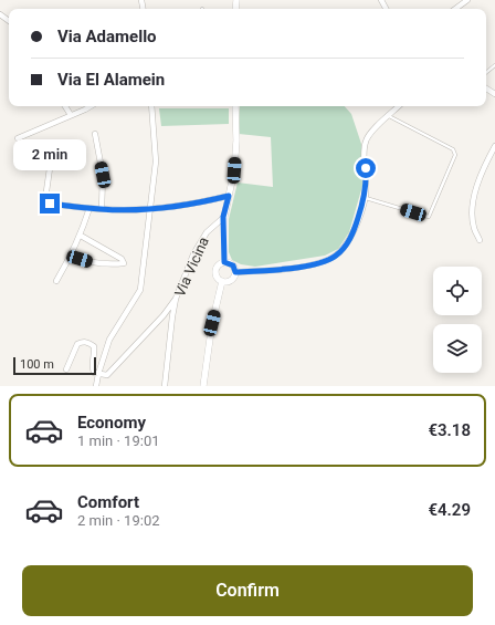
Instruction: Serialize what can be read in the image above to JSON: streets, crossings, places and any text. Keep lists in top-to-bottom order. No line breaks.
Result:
{"streets":{"street":["Via Vicina"]},"scale_bar":"100 m","page":{"banner":["Via Adamello","Via El Alamein"],"bubble":"2 min","scale":"100 m","list":[{"name":"Economy","note":"1 min · 19:01","value":"€3.18"},{"name":"Comfort","note":"2 min · 19:02","value":"€4.29"}],"buttons":"Confirm"}}
